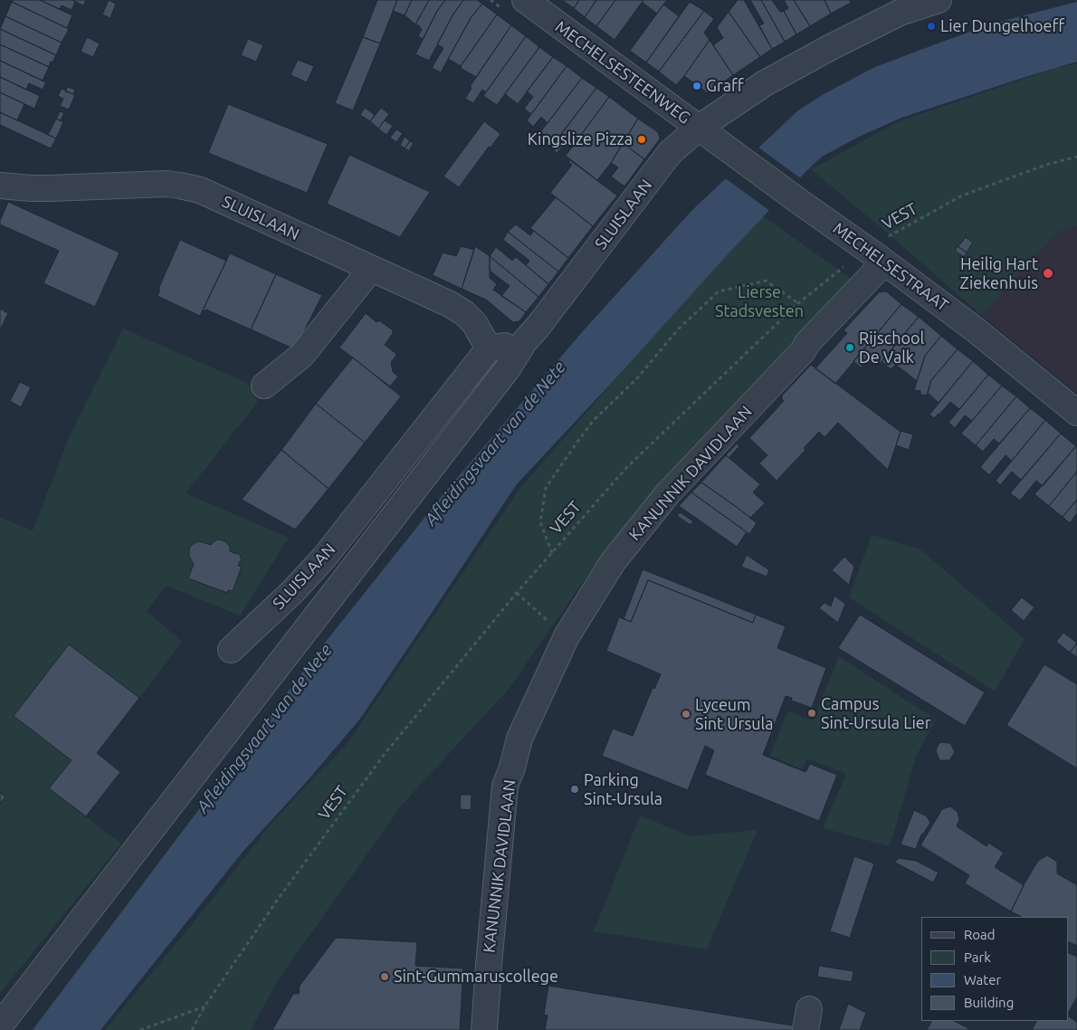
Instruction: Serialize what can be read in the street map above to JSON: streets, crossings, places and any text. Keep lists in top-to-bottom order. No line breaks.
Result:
{"streets":{"street":["MECHELSESTEENWEG","SLUISLAAN","MECHELSESTRAAT","KANUNNIK DAVIDLAAN"],"path":["VEST"]},"crossings":[["MECHELSESTEENWEG","SLUISLAAN"],["MECHELSESTEENWEG","MECHELSESTRAAT"],["SLUISLAAN","MECHELSESTRAAT"],["VEST","MECHELSESTRAAT"],["VEST","KANUNNIK DAVIDLAAN"],["MECHELSESTRAAT","KANUNNIK DAVIDLAAN"]],"water":["Afleidingsvaart van de Nete"],"parks":["Lierse Stadsvesten"],"places":["Lier Dungelhoeff","Graff","Kingslize Pizza","Heilig Hart Ziekenhuis","Rijschool De Valk","Campus Sint-Ursula Lier","Lyceum Sint Ursula","Parking Sint-Ursula","Sint-Gummaruscollege"],"legend":["Road","Park","Water","Building"]}
